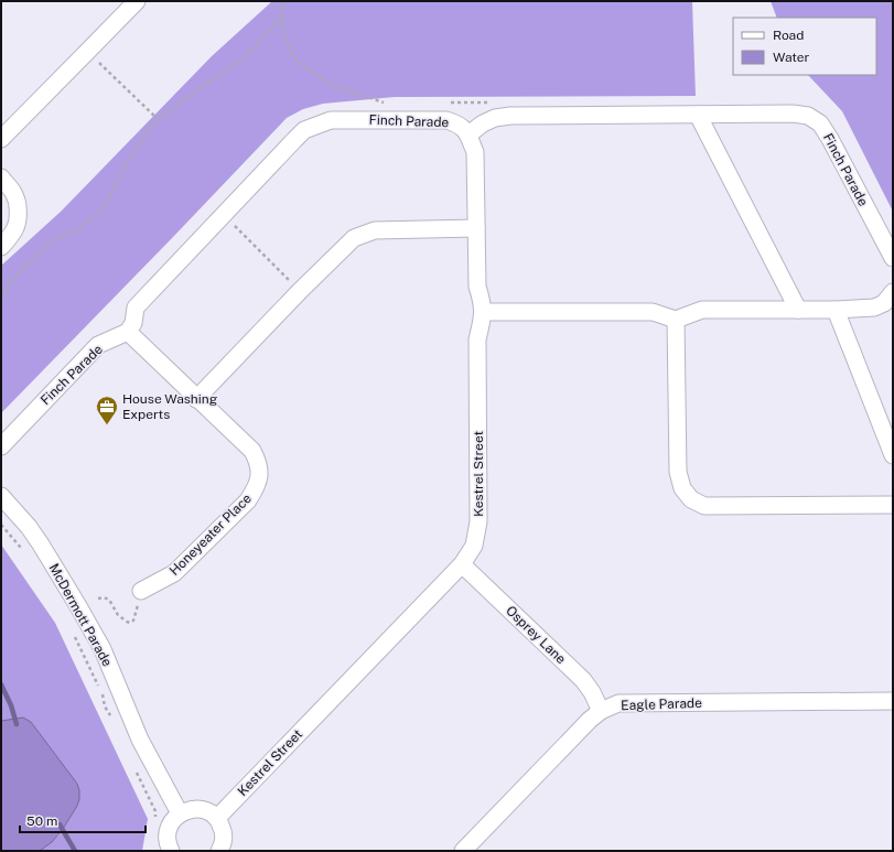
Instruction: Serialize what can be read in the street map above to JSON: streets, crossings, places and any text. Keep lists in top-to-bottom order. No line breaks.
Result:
{"streets":{"street":["Finch Parade","Kestrel Street","Honeyeater Place","McDermott Parade","Osprey Lane","Eagle Parade"]},"crossings":[["Finch Parade","Kestrel Street"],["Finch Parade","Honeyeater Place"],["Kestrel Street","Osprey Lane"],["Osprey Lane","Eagle Parade"]],"places":{"office":["House Washing Experts"]},"legend":["Road","Water"],"scale_bar":"50 m"}
